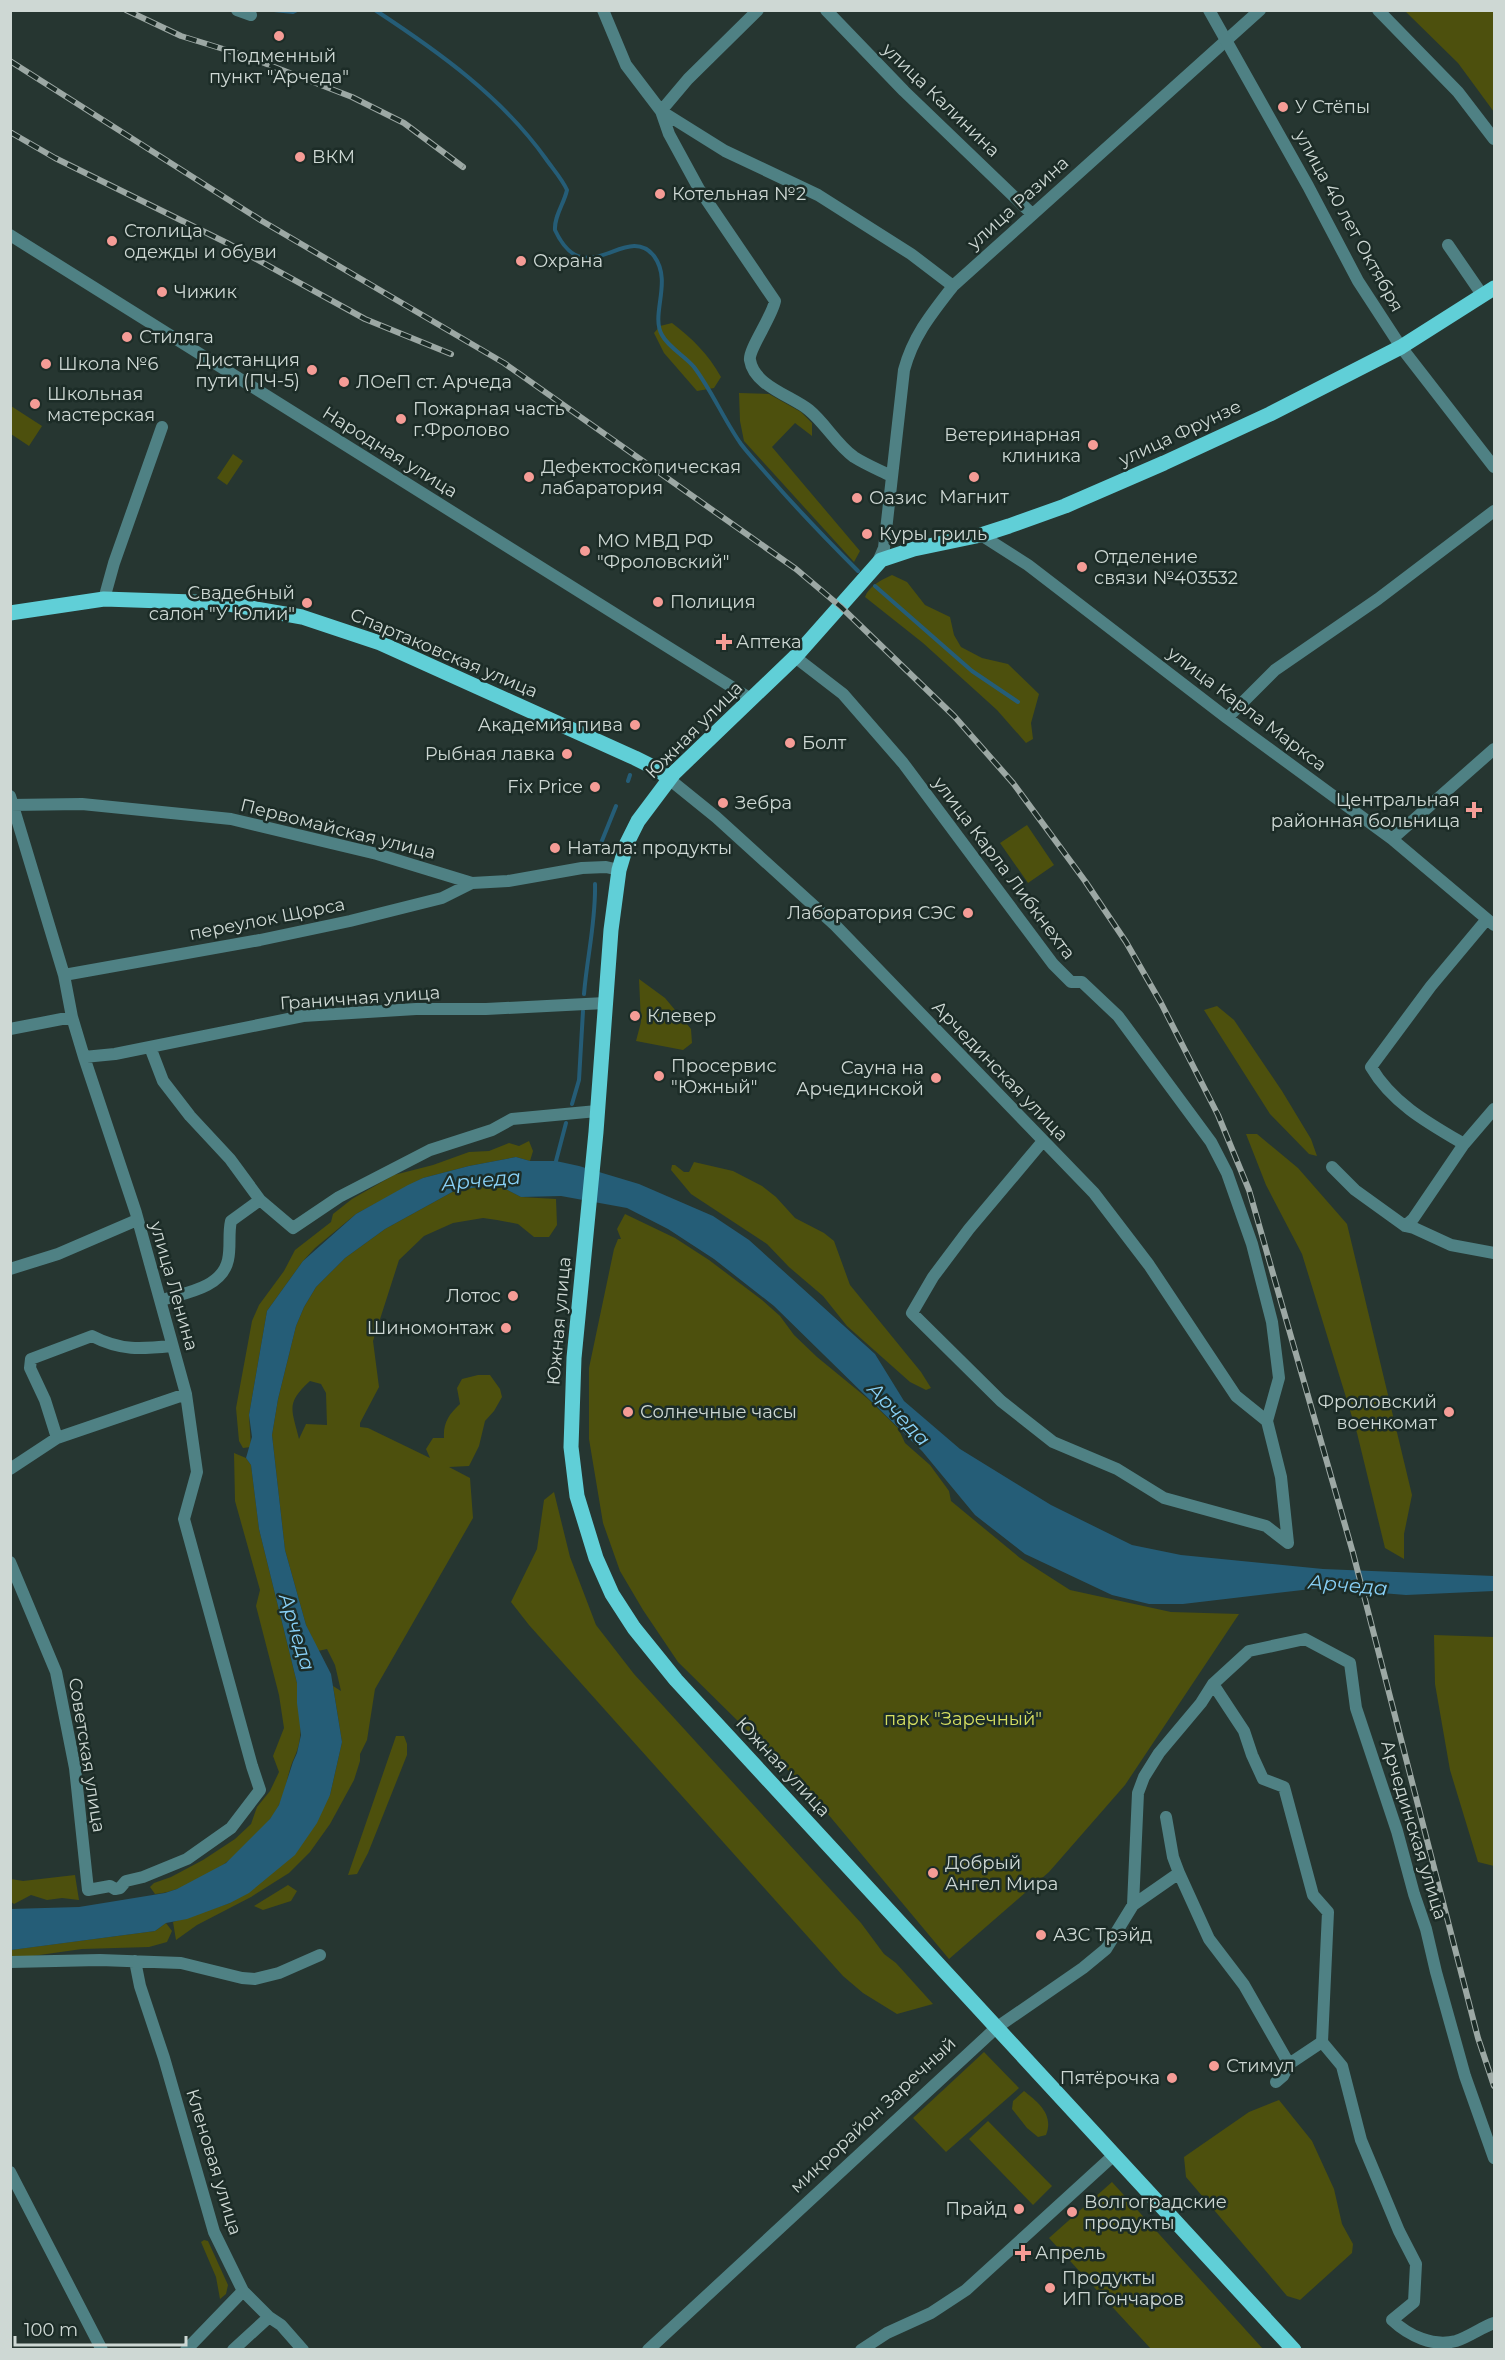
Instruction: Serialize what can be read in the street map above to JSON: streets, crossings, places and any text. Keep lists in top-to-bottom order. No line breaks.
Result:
{"streets":{"main road":["улица Фрунзе","Спартаковская улица","Южная улица"],"street":["улица Калинина","улица Разина","улица 40 лет Октября","Народная улица","улица Карла Маркса","Первомайская улица","улица Карла Либкнехта","переулок Щорса","Граничная улица","Арчединская улица","улица Ленина","Советская улица","микрорайон Заречный","Кленовая улица"]},"crossings":[["улица Калинина","улица Разина"],["улица Разина","улица 40 лет Октября"],["улица Разина","улица Фрунзе"],["улица Разина","Южная улица"],["улица 40 лет Октября","улица Фрунзе"],["улица Фрунзе","улица Карла Маркса"],["улица Фрунзе","Южная улица"],["Народная улица","Южная улица"],["Спартаковская улица","Южная улица"],["Спартаковская улица","Арчединская улица"],["Южная улица","Первомайская улица"],["Южная улица","улица Карла Либкнехта"],["Южная улица","Граничная улица"],["Южная улица","Арчединская улица"],["Южная улица","микрорайон Заречный"],["Первомайская улица","переулок Щорса"],["Первомайская улица","улица Ленина"],["улица Карла Либкнехта","Арчединская улица"],["переулок Щорса","улица Ленина"],["Граничная улица","улица Ленина"],["Арчединская улица","микрорайон Заречный"],["улица Ленина","Советская улица"]],"water":["Арчеда"],"parks":["парк \"Заречный\""],"places":{"other":["Подменный пункт \"Арчеда\"","У Стёпы","ВКМ","Котельная №2","Столица одежды и обуви","Охрана","Чижик","Стиляга","Школа №6","Дистанция пути (ПЧ-5)","ЛОеП ст. Арчеда","Школьная мастерская","Пожарная часть г.Фролово","Ветеринарная клиника","Дефектоскопическая лабаратория","Магнит","Оазис","Куры гриль","МО МВД РФ \"Фроловский\"","Отделение связи №403532","Полиция","Свадебный салон \"У Юлии\"","Академия пива","Болт","Рыбная лавка","Fix Price","Зебра","Натала: продукты","Лаборатория СЭС","Клевер","Просервис \"Южный\"","Сауна на Арчединской","Лотос","Шиномонтаж","Солнечные часы","Фроловский военкомат","Добрый Ангел Мира","АЗС Трэйд","Стимул","Пятёрочка","Прайд","Волгоградские продукты","Продукты ИП Гончаров"],"health":["Аптека","Центральная районная больница","Апрель"]},"scale_bar":"100 m"}
